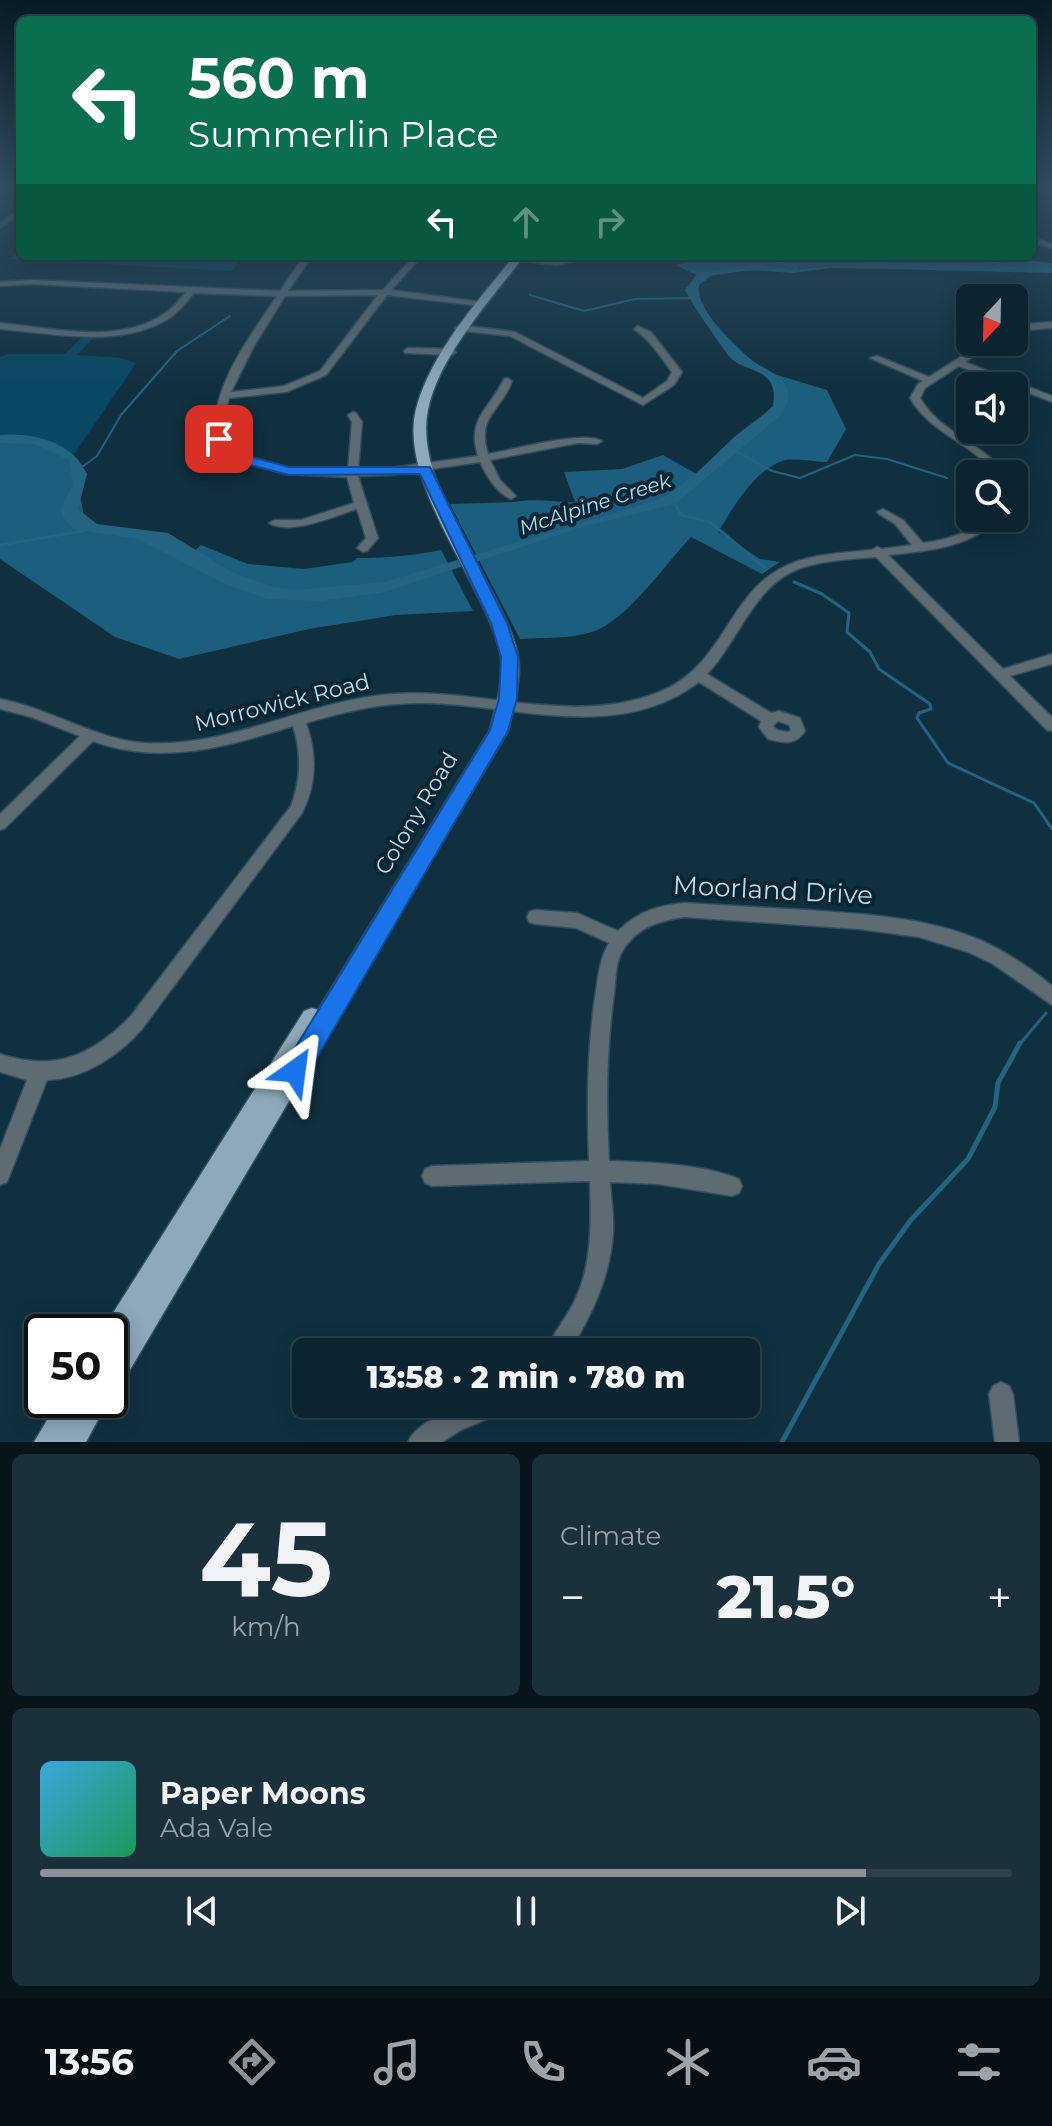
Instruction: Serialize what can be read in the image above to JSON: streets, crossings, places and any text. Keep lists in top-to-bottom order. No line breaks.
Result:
{"streets":{"main road":["Colony Road"],"street":["Morrowick Road","Moorland Drive"]},"crossings":[["Morrowick Road","Colony Road"]],"water":["McAlpine Creek"],"north":"bottom","page":{"turn":["560 m","Summerlin Place"],"limit":"50","trip":"13:58 · 2 min · 780 m","tile":[["45","km/h"],"Climate"],"heat":["−","21.5°","+"],"song":["Paper Moons","Ada Vale"],"tabs":"13:56"}}
